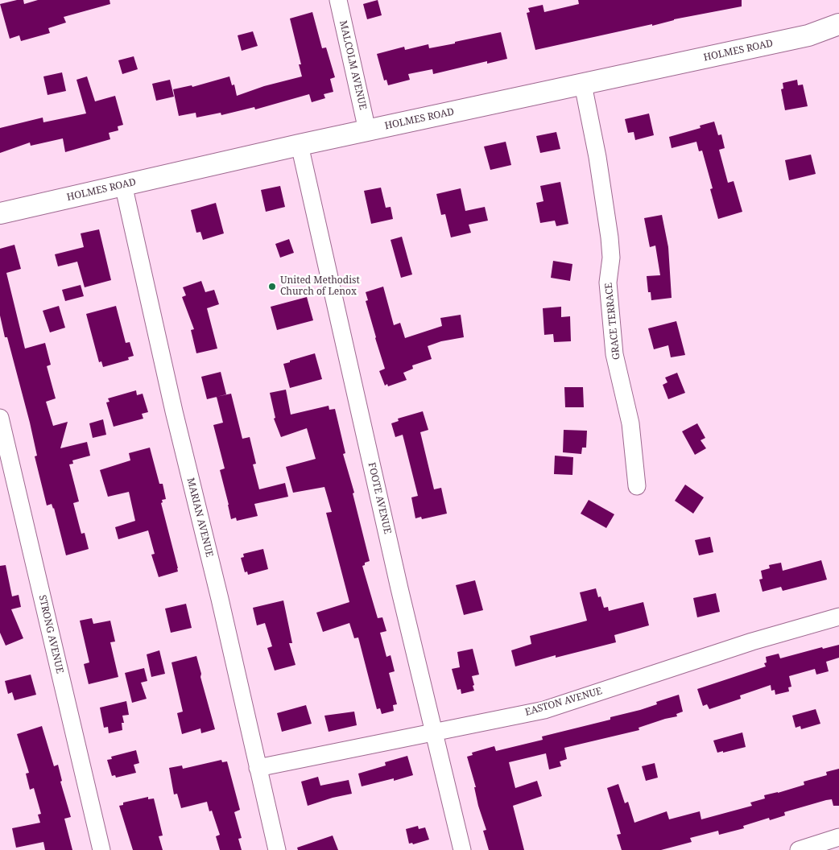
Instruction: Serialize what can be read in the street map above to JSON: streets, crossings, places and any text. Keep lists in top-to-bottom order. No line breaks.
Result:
{"streets":{"street":["HOLMES ROAD","MALCOLM AVENUE","GRACE TERRACE","FOOTE AVENUE","MARIAN AVENUE","STRONG AVENUE","EASTON AVENUE"]},"crossings":[["HOLMES ROAD","MALCOLM AVENUE"],["HOLMES ROAD","GRACE TERRACE"],["HOLMES ROAD","FOOTE AVENUE"],["HOLMES ROAD","MARIAN AVENUE"],["FOOTE AVENUE","EASTON AVENUE"],["MARIAN AVENUE","EASTON AVENUE"]],"places":["United Methodist Church of Lenox"]}
